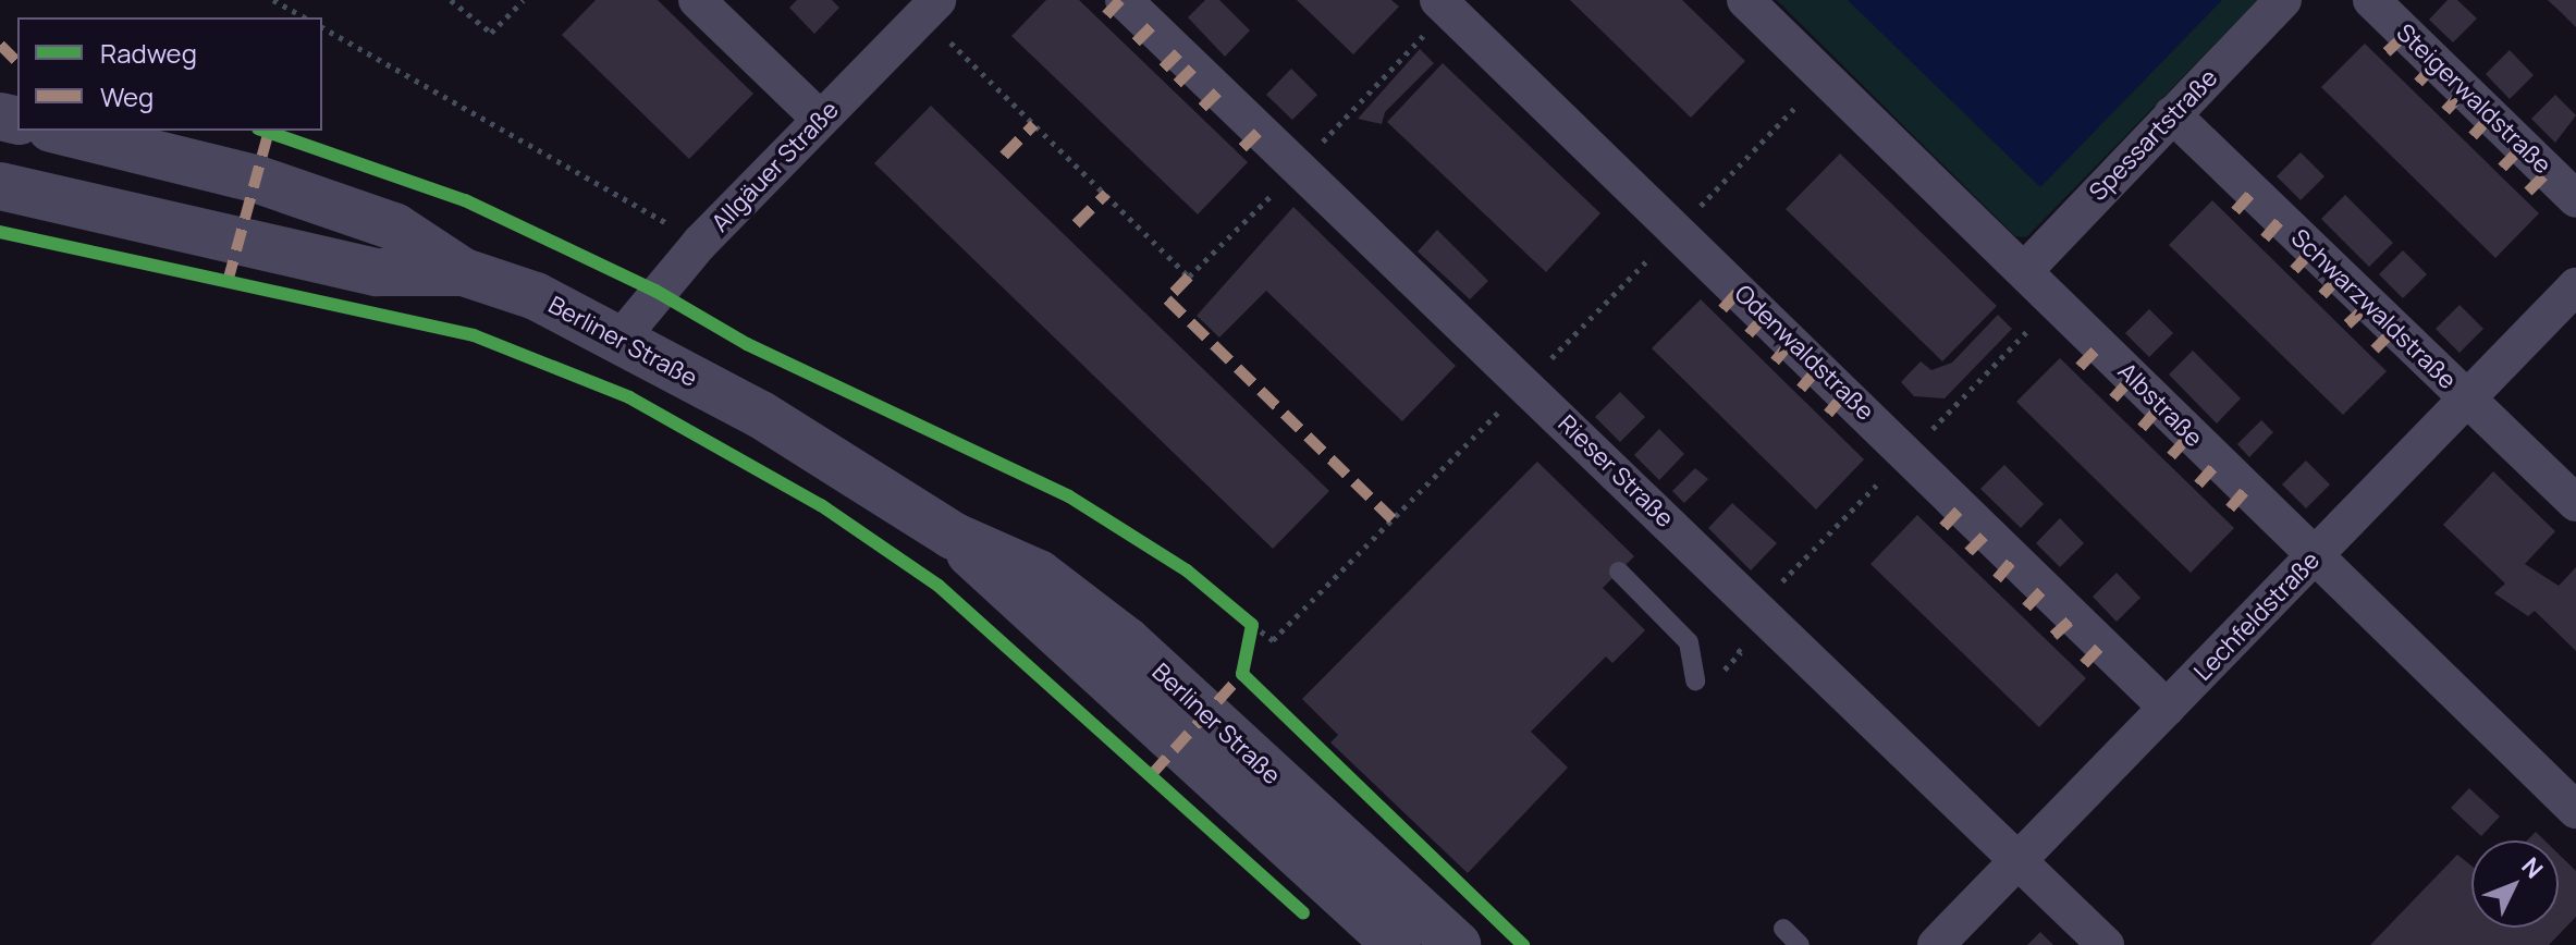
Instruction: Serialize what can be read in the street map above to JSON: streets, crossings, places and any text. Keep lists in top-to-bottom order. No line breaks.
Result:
{"streets":{"street":["Steigerwaldstraße","Spessartstraße","Allgäuer Straße","Schwarzwaldstraße","Berliner Straße","Odenwaldstraße","Albstraße","Rieser Straße","Lechfeldstraße"]},"crossings":[["Spessartstraße","Schwarzwaldstraße"],["Spessartstraße","Albstraße"],["Allgäuer Straße","Berliner Straße"],["Schwarzwaldstraße","Lechfeldstraße"],["Odenwaldstraße","Lechfeldstraße"],["Albstraße","Lechfeldstraße"],["Rieser Straße","Lechfeldstraße"]],"legend":["Radweg","Weg"],"north":"top right"}
